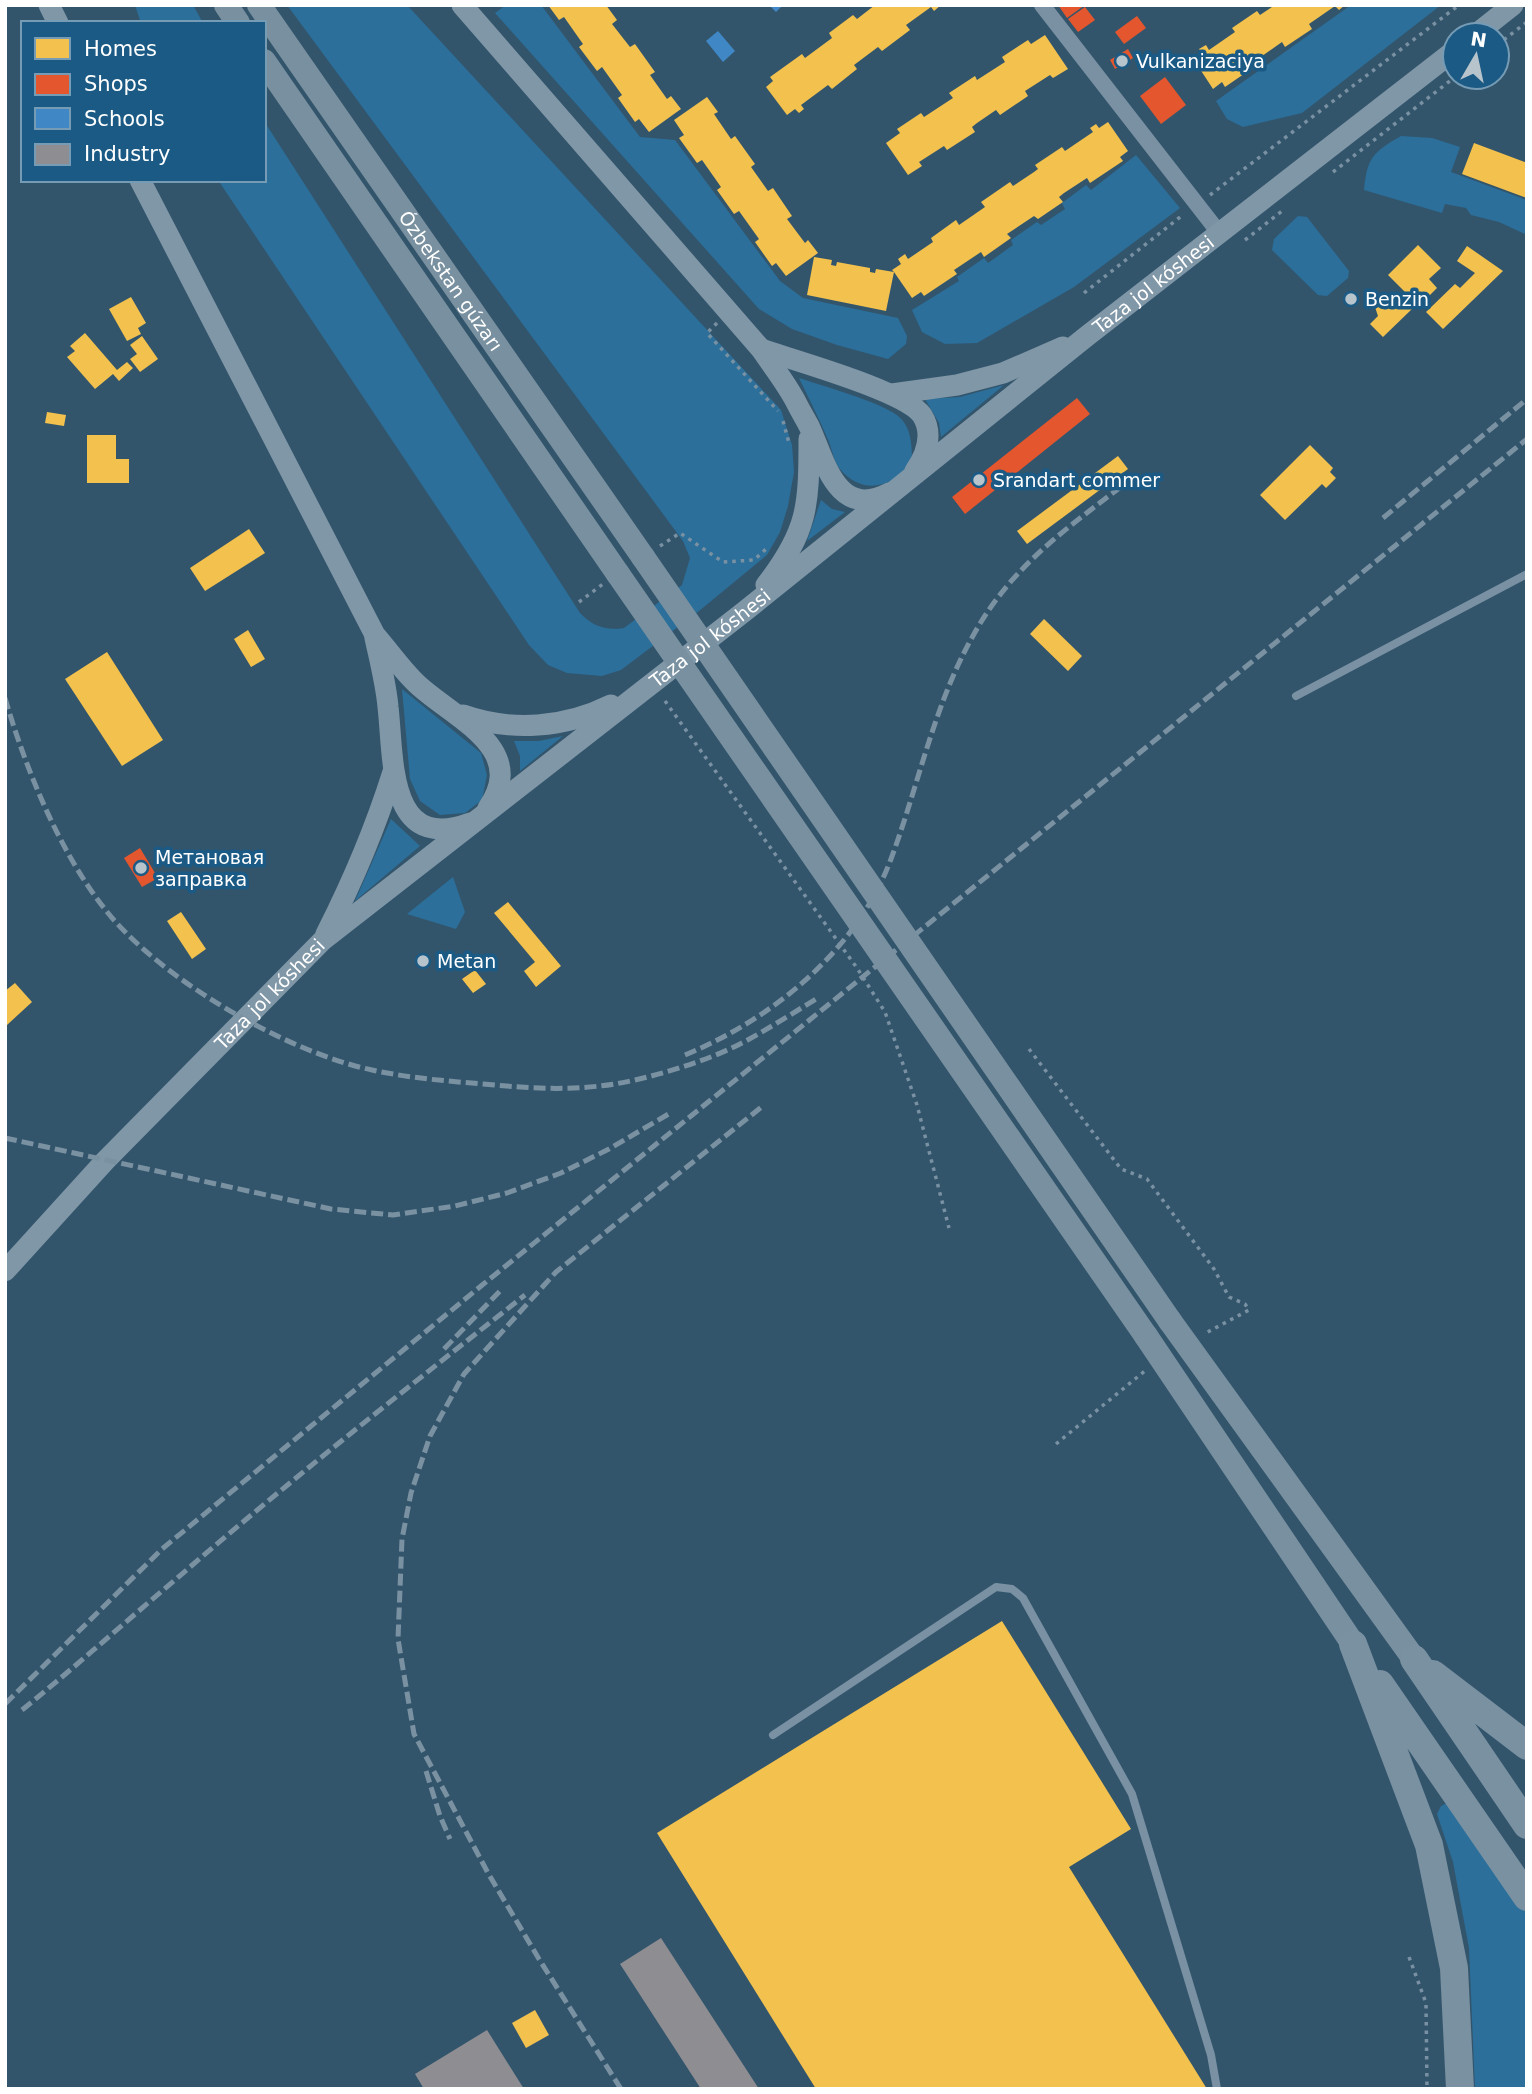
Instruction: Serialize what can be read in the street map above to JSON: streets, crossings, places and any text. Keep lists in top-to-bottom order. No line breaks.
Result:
{"streets":{"main road":["Ózbekstan gúzarı","Taza jol kóshesi"]},"places":["Vulkanizaciya","Benzin","Srandart commer","Метановая заправка","Metan"],"legend":["Homes","Shops","Schools","Industry"],"north":"top"}
